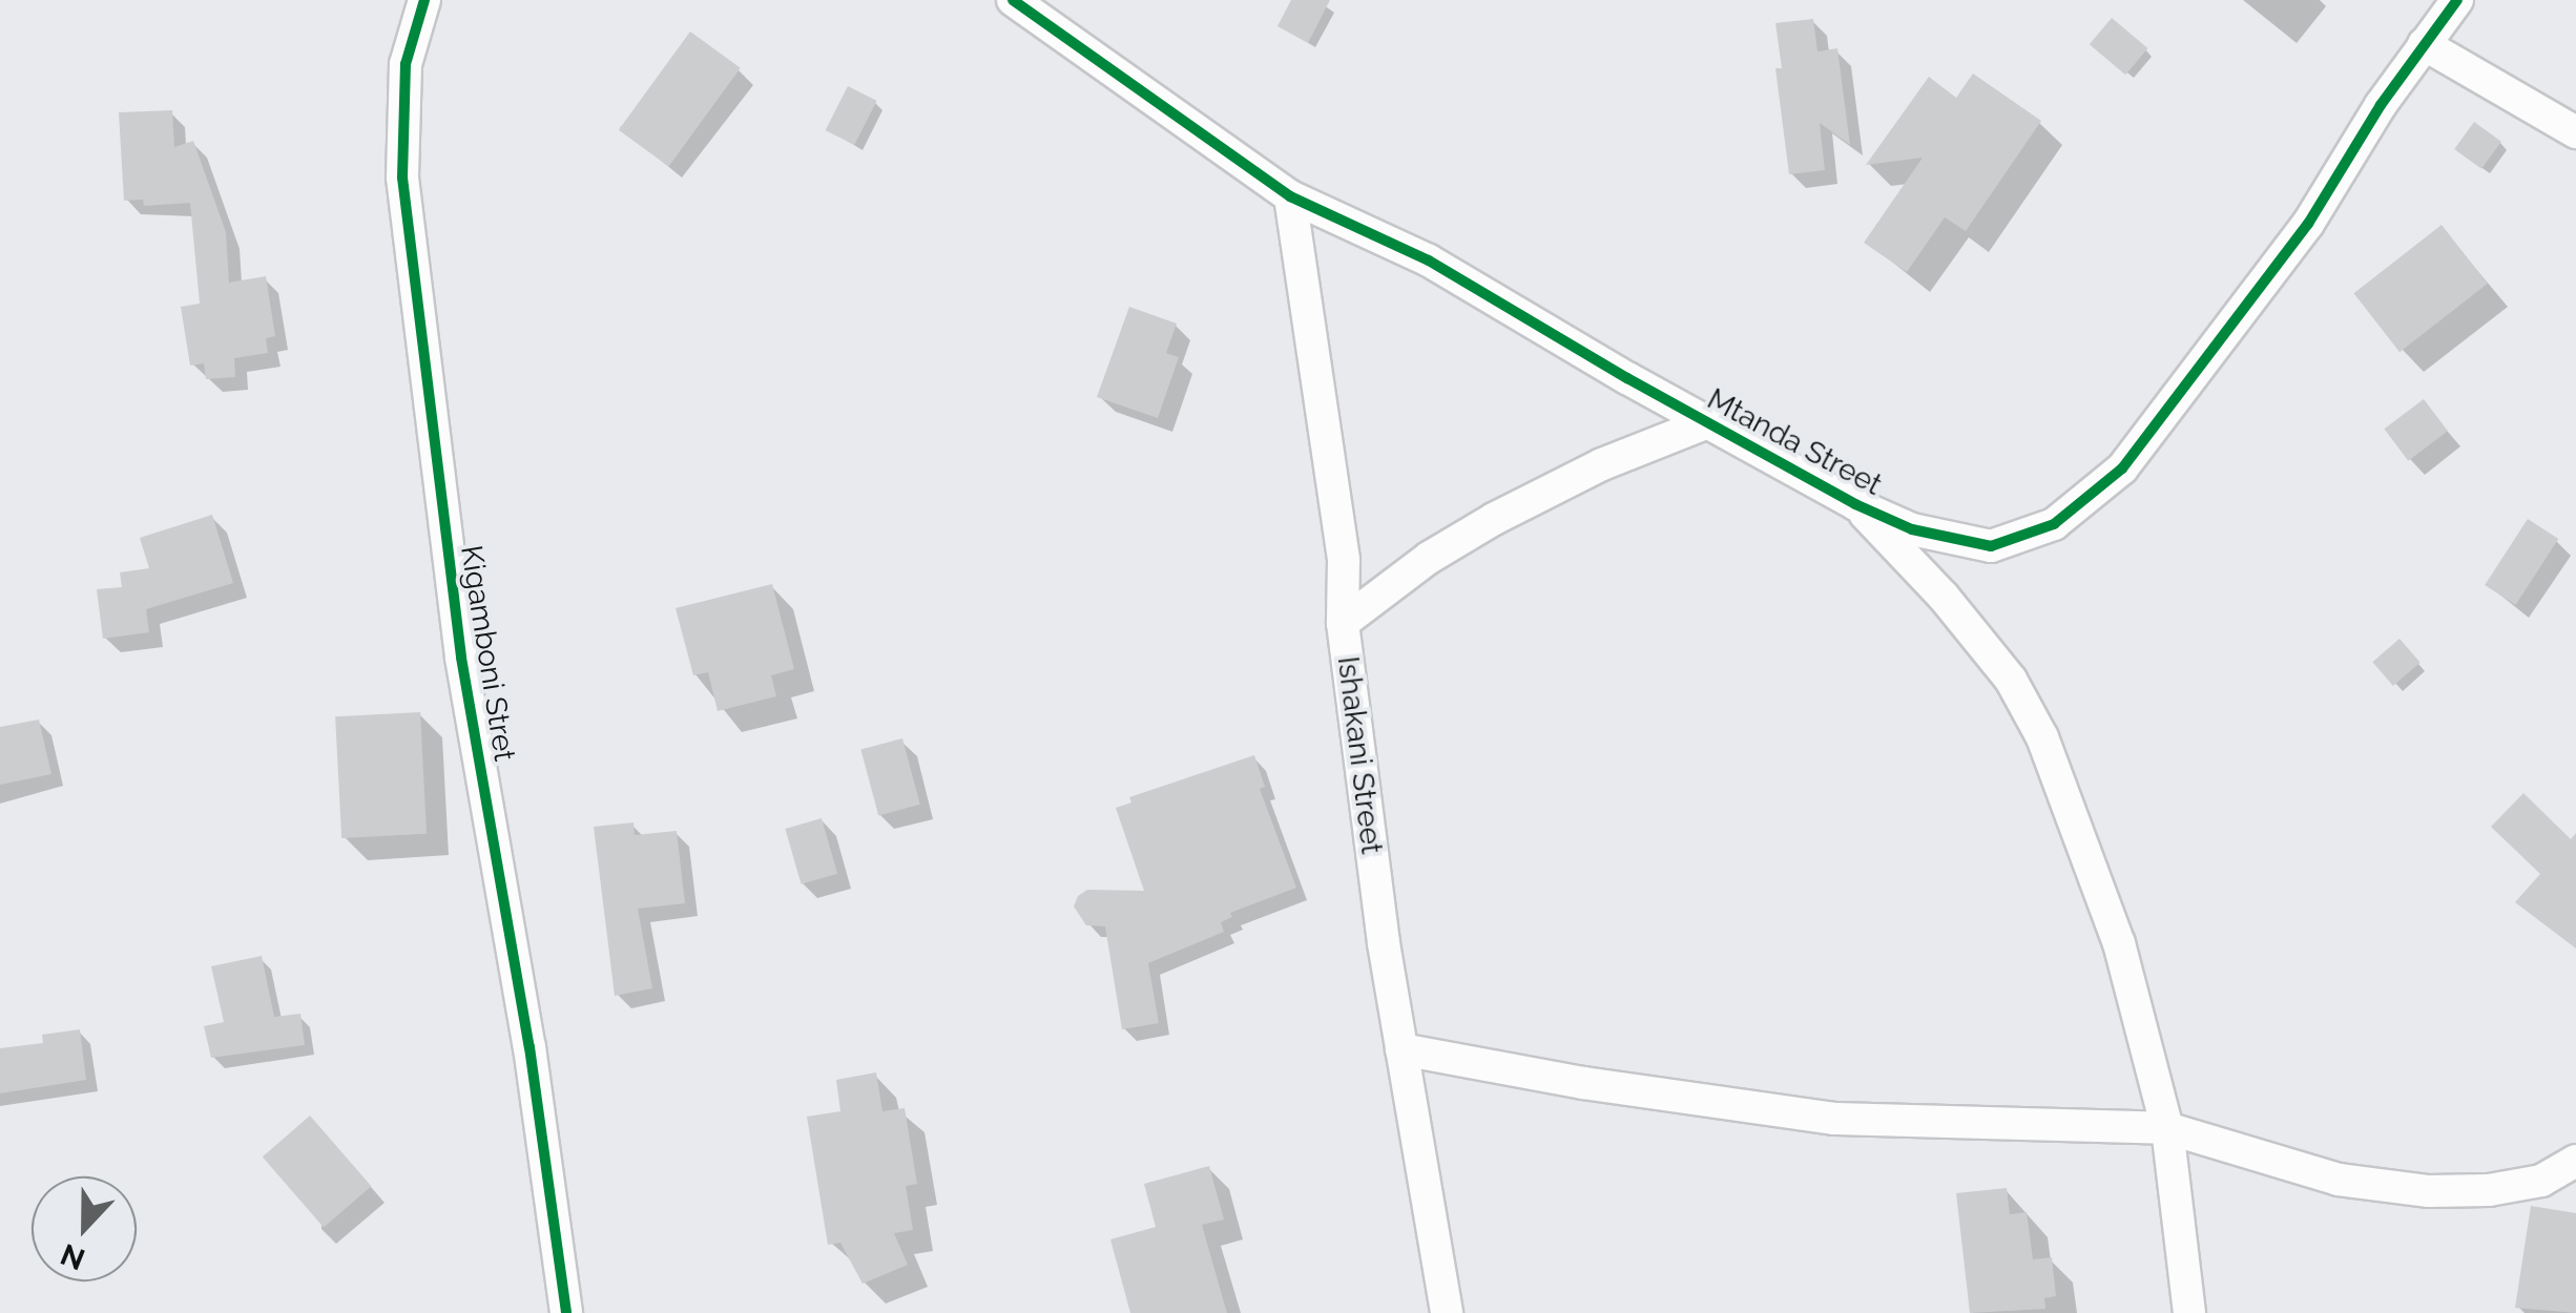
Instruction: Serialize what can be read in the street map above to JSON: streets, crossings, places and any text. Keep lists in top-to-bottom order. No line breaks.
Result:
{"streets":{"street":["Mtanda Street","Kigamboni Stret","Ishakani Street"]},"crossings":[["Mtanda Street","Ishakani Street"]],"north":"bottom"}
